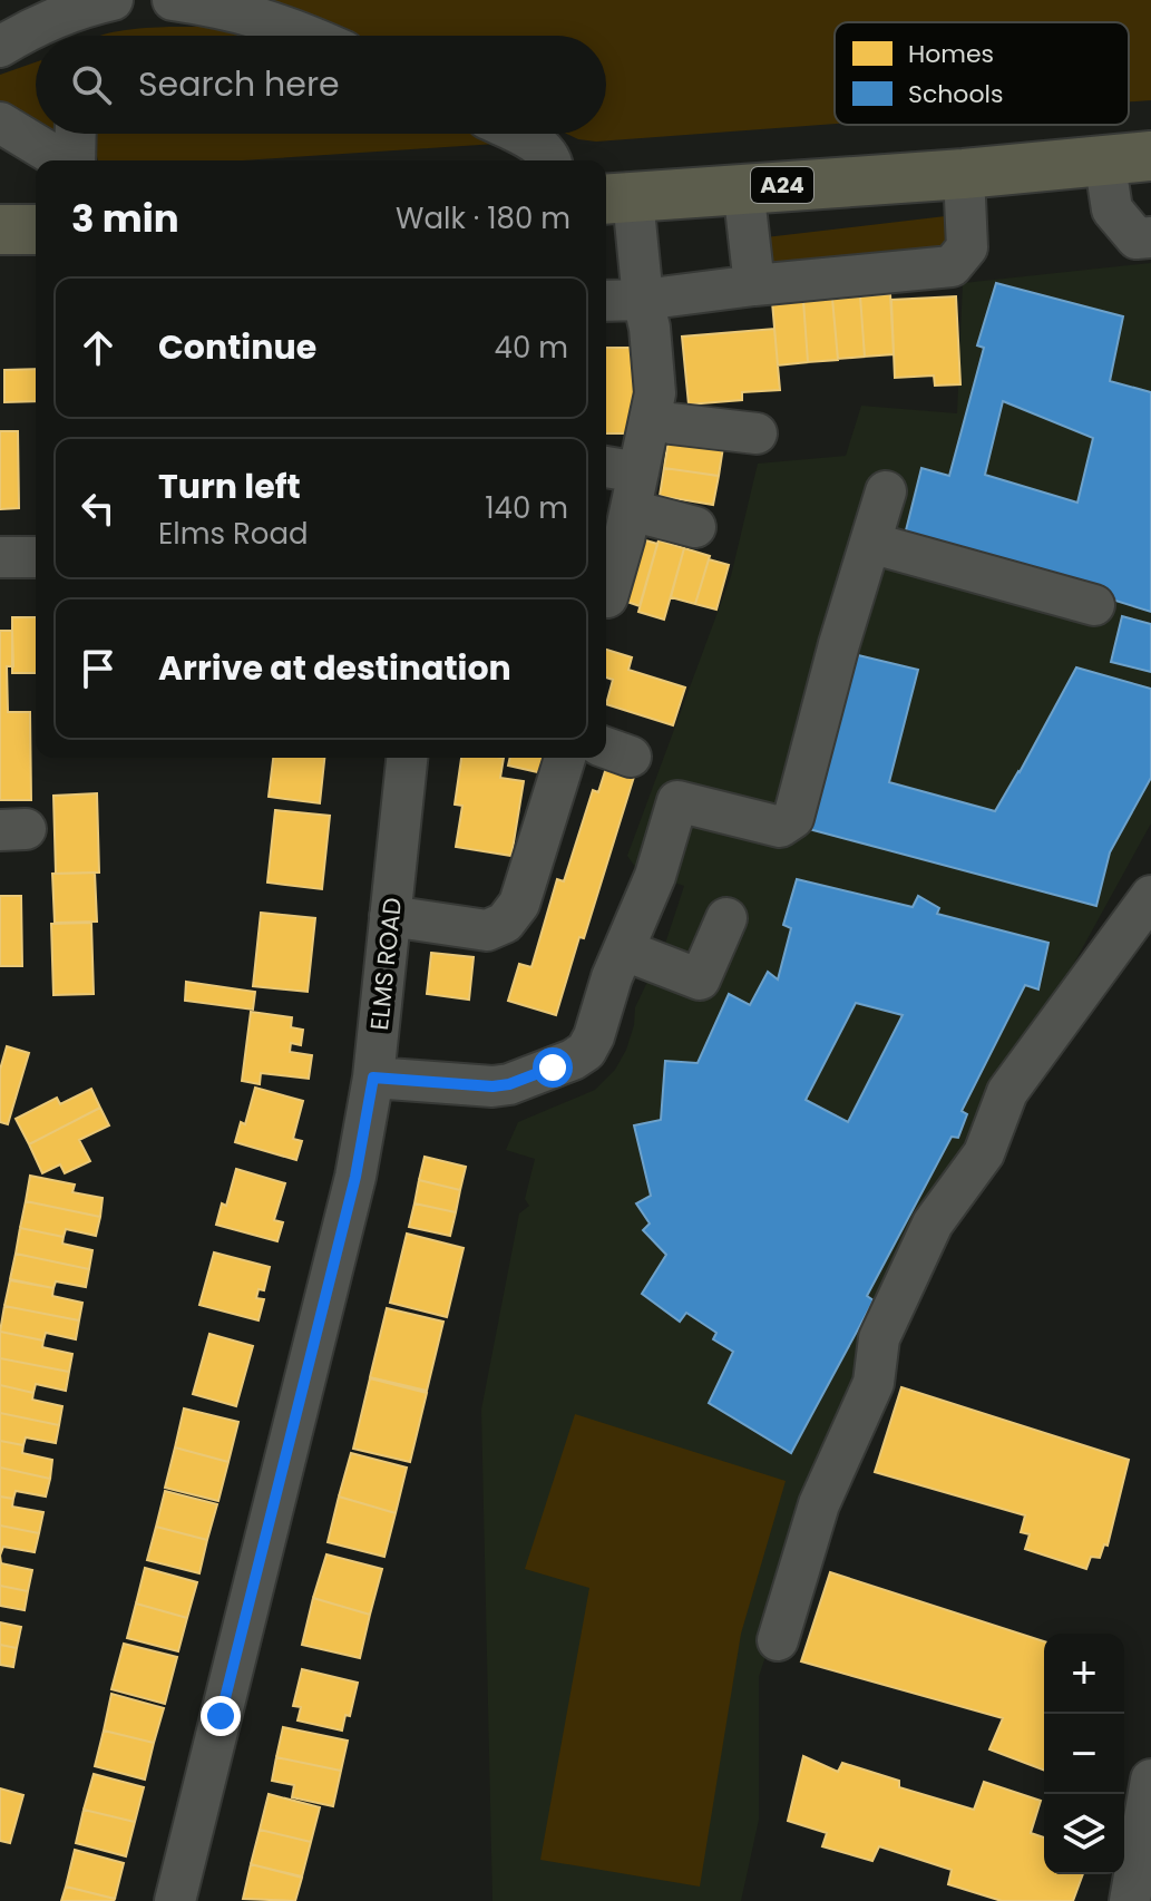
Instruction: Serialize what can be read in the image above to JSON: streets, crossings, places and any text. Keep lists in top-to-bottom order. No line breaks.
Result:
{"streets":{"highway":["A24"],"street":["ELMS ROAD"]},"legend":["Homes","Schools"],"page":{"search":"Search here","heading":["3 min","Walk · 180 m"],"list":[["Continue","40 m"],["Turn left","Elms Road","140 m"],"Arrive at destination"],"map_buttons":["+","−"]}}
